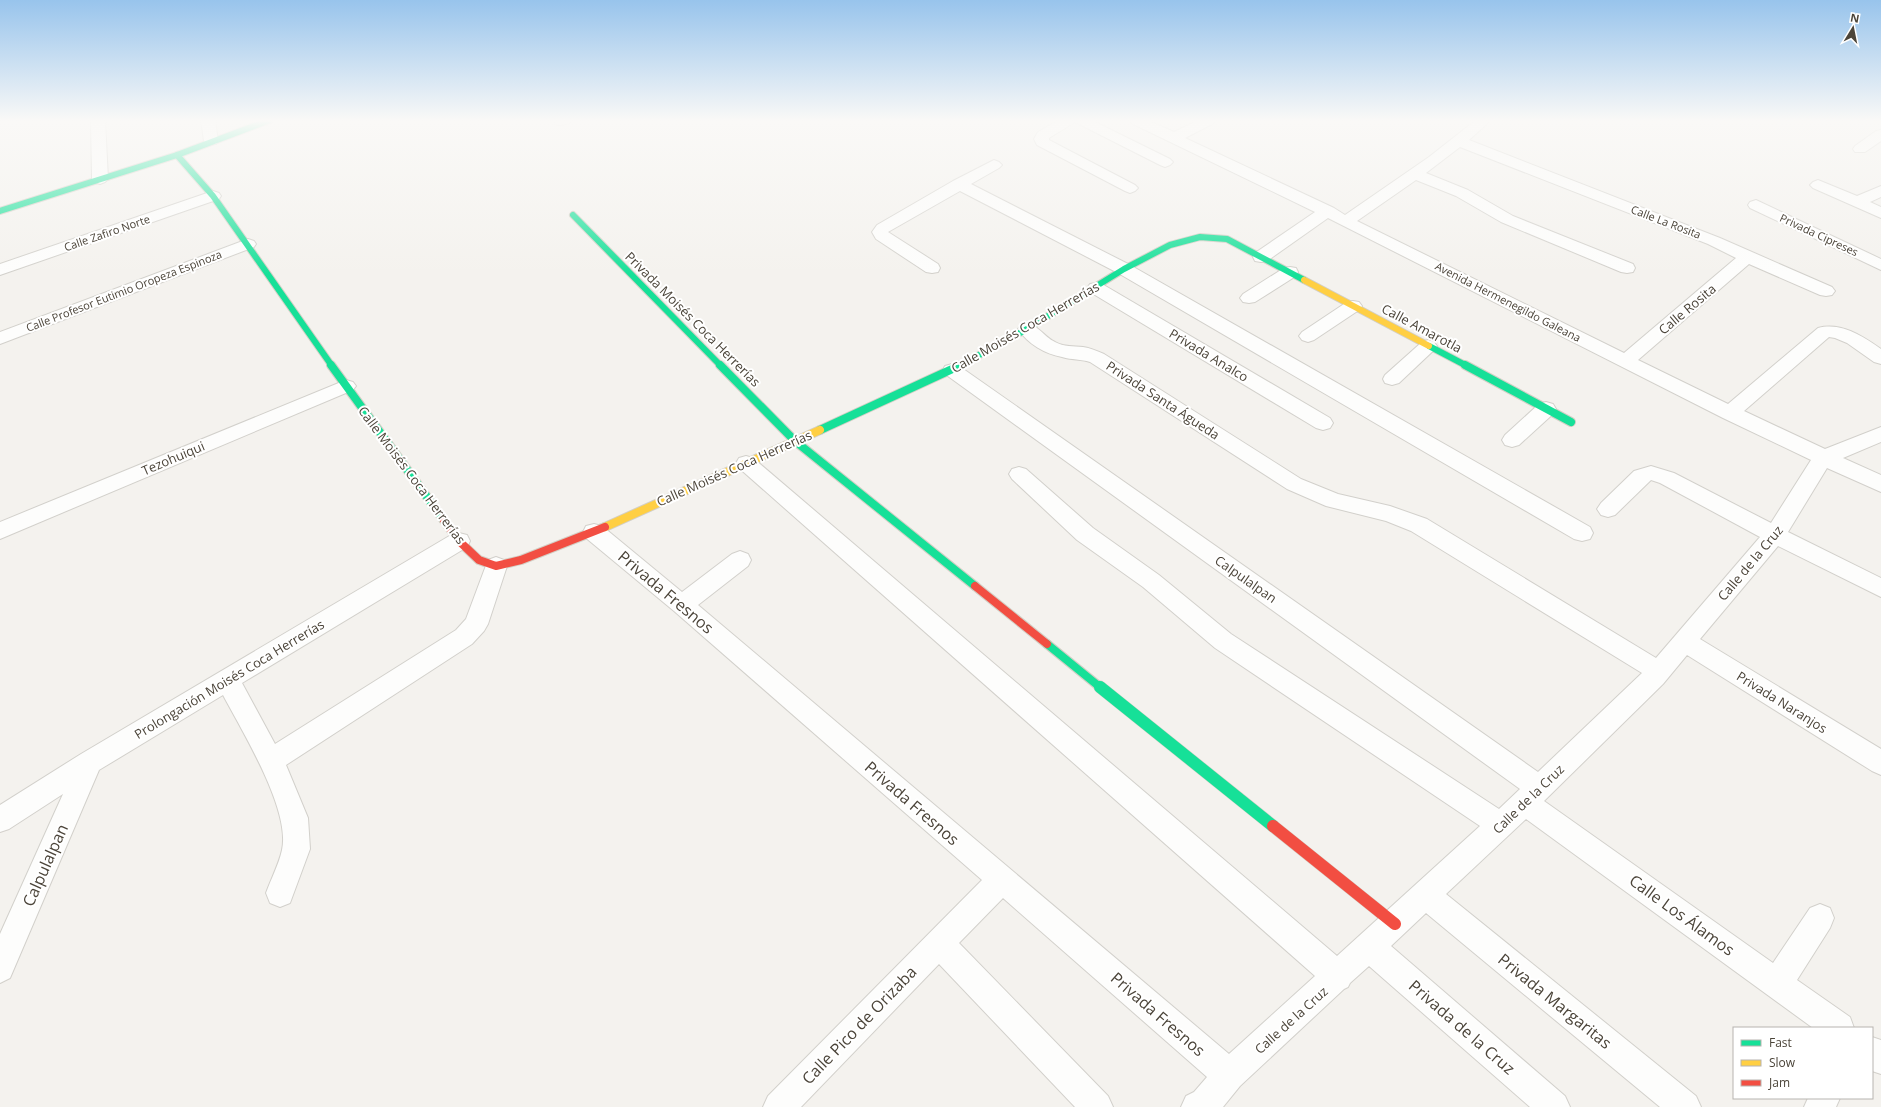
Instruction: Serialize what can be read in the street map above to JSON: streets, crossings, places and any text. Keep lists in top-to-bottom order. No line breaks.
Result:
{"streets":{"street":["Calle La Rosita","Calle Zafiro Norte","Privada Cipreses","Calle Profesor Eutimio Oropeza Espinoza","Avenida Hermenegildo Galeana","Calle Rosita","Privada Moisés Coca Herrerías","Calle Moisés Coca Herrerías","Calle Amarotla","Privada Analco","Privada Santa Águeda","Tezohuiqui","Calle de la Cruz","Calpulalpan","Privada Fresnos","Prolongación Moisés Coca Herrerías","Privada Naranjos","Calle Los Álamos","Privada Margaritas","Calle Pico de Orizaba","Privada de la Cruz"]},"crossings":[["Calle La Rosita","Calle Rosita"],["Calle Zafiro Norte","Calle Moisés Coca Herrerías"],["Calle Profesor Eutimio Oropeza Espinoza","Calle Moisés Coca Herrerías"],["Avenida Hermenegildo Galeana","Calle Rosita"],["Avenida Hermenegildo Galeana","Calle de la Cruz"],["Privada Moisés Coca Herrerías","Calle Moisés Coca Herrerías"],["Privada Moisés Coca Herrerías","Calle de la Cruz"],["Calle Moisés Coca Herrerías","Calle Amarotla"],["Calle Moisés Coca Herrerías","Privada Analco"],["Calle Moisés Coca Herrerías","Privada Santa Águeda"],["Calle Moisés Coca Herrerías","Tezohuiqui"],["Calle Moisés Coca Herrerías","Calpulalpan"],["Calle Moisés Coca Herrerías","Privada Fresnos"],["Calle Moisés Coca Herrerías","Prolongación Moisés Coca Herrerías"],["Privada Santa Águeda","Calle de la Cruz"],["Calle de la Cruz","Calpulalpan"],["Calle de la Cruz","Privada Fresnos"],["Calle de la Cruz","Privada Naranjos"],["Calle de la Cruz","Calle Los Álamos"],["Calle de la Cruz","Privada Margaritas"],["Calle de la Cruz","Privada de la Cruz"],["Calpulalpan","Prolongación Moisés Coca Herrerías"],["Calpulalpan","Calle Los Álamos"],["Privada Fresnos","Calle Pico de Orizaba"]],"legend":["Fast","Slow","Jam"],"north":"top"}
